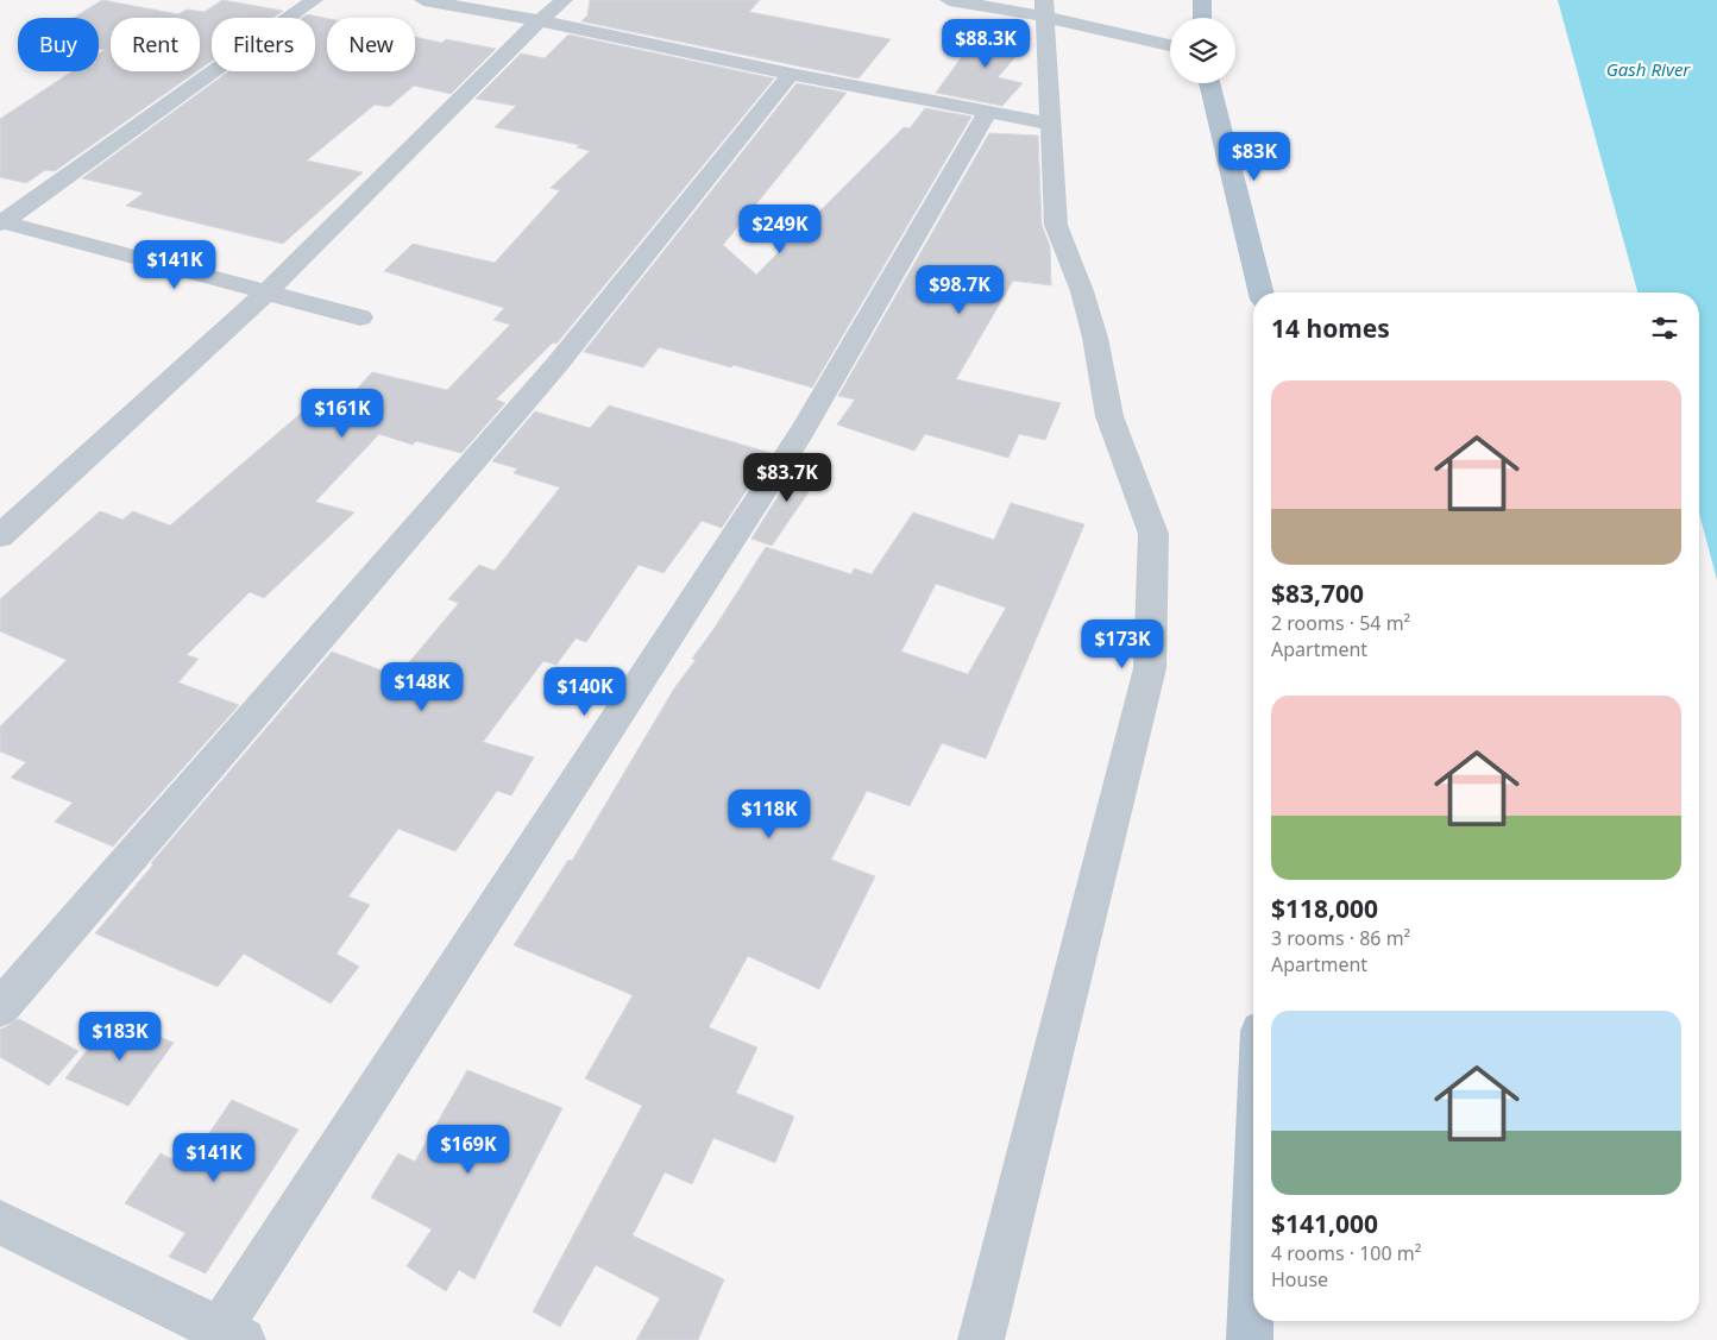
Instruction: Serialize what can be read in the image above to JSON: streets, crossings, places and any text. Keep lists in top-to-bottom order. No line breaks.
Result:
{"water":["Gash River"],"page":{"chip":["Buy","Rent","Filters","New"],"price":["$88.3K","$83K","$249K","$141K","$98.7K","$161K","$83.7K","$173K","$148K","$140K","$118K","$183K","$169K","$141K"],"heading":"14 homes","list":[{"name":"$83,700","note":"2 rooms · 54 m² · Apartment"},{"name":"$118,000","note":"3 rooms · 86 m² · Apartment"},{"name":"$141,000","note":"4 rooms · 100 m² · House"}]}}
